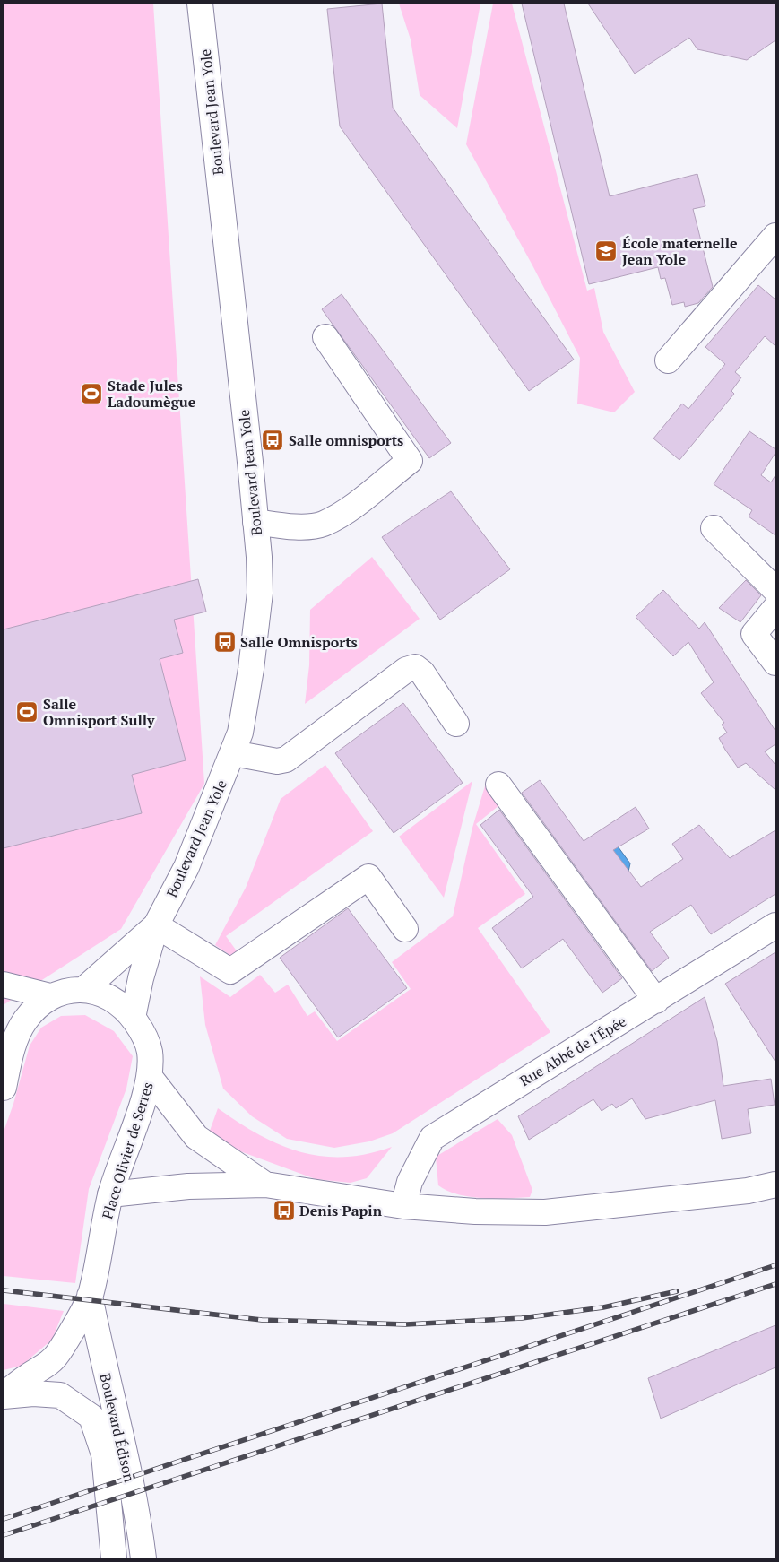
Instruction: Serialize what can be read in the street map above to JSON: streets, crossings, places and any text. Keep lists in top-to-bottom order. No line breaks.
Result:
{"streets":{"main road":["Boulevard Jean Yole","Rue Abbé de l'Épée","Place Olivier de Serres","Boulevard Édison"]},"crossings":[["Boulevard Jean Yole","Place Olivier de Serres"],["Place Olivier de Serres","Boulevard Édison"]],"places":{"school or university":["École maternelle Jean Yole"],"sports":["Stade Jules Ladoumègue","Salle Omnisport Sully"],"bus stop":["Salle omnisports","Salle Omnisports","Denis Papin"]}}
